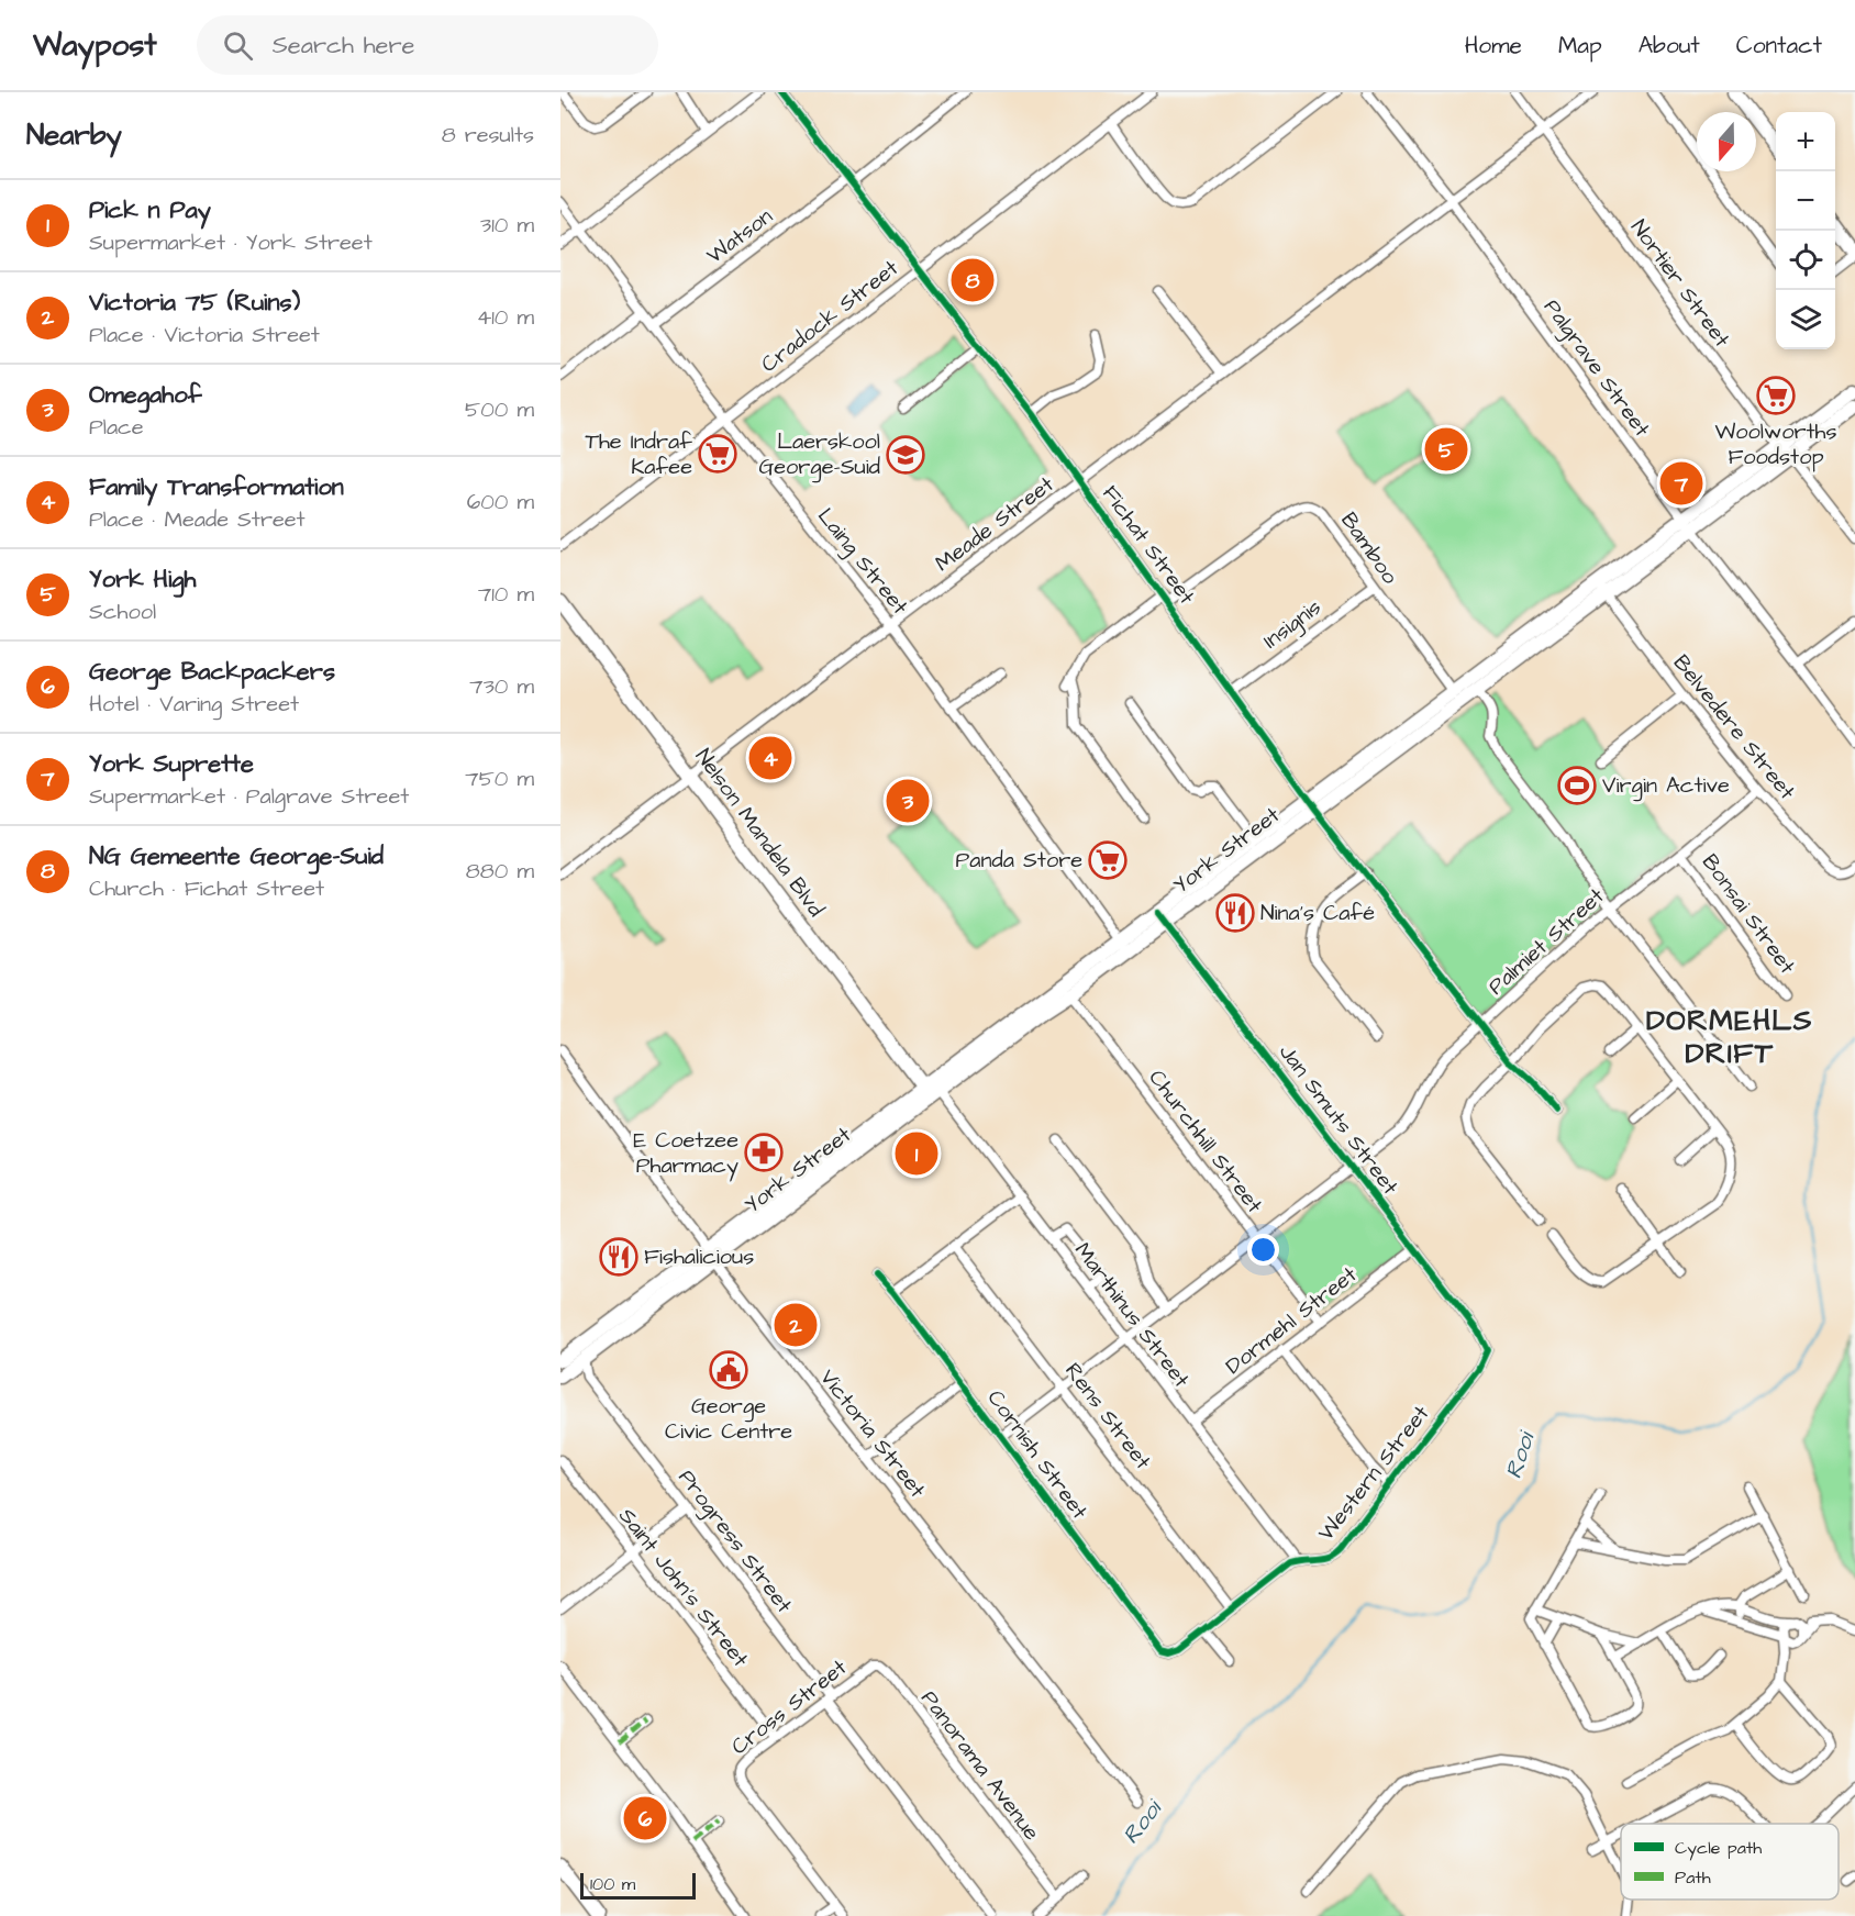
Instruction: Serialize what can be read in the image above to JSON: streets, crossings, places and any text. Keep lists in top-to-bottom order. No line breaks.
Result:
{"streets":{"main road":["Nelson Mandela Blvd","York Street"],"street":["Watson","Nortier Street","Cradock Street","Palgrave Street","Meade Street","Fichat Street","Bamboo","Laing Street","Insignis","Belvedere Street","Bonsai Street","Palmiet Street","Jan Smuts Street","Churchhill Street","Marthinus Street","Dormehl Street","Rens Street","Victoria Street","Cornish Street","Western Street","Progress Street","Saint John's Street","Cross Street","Panorama Avenue"]},"crossings":[["Watson","Fichat Street"],["Watson","Laing Street"],["Nortier Street","Meade Street"],["Nortier Street","York Street"],["Cradock Street","Fichat Street"],["Cradock Street","Laing Street"],["Palgrave Street","Meade Street"],["Palgrave Street","York Street"],["Meade Street","Fichat Street"],["Meade Street","Laing Street"],["Meade Street","Nelson Mandela Blvd"],["Fichat Street","Bamboo"],["Fichat Street","Insignis"],["Fichat Street","York Street"],["Fichat Street","Palmiet Street"],["Bamboo","Insignis"],["Bamboo","York Street"],["Laing Street","York Street"],["Belvedere Street","York Street"],["Belvedere Street","Palmiet Street"],["Nelson Mandela Blvd","York Street"],["York Street","Jan Smuts Street"],["York Street","Churchhill Street"],["York Street","Marthinus Street"],["York Street","Victoria Street"],["York Street","Progress Street"],["Bonsai Street","Palmiet Street"],["Palmiet Street","Jan Smuts Street"],["Palmiet Street","Churchhill Street"],["Palmiet Street","Marthinus Street"],["Palmiet Street","Rens Street"],["Palmiet Street","Cornish Street"],["Jan Smuts Street","Dormehl Street"],["Jan Smuts Street","Western Street"],["Churchhill Street","Dormehl Street"],["Marthinus Street","Dormehl Street"],["Marthinus Street","Western Street"],["Rens Street","Western Street"],["Cornish Street","Western Street"],["Progress Street","Cross Street"],["Saint John's Street","Cross Street"],["Cross Street","Panorama Avenue"]],"districts":["DORMEHLS DRIFT"],"water":["Rooi"],"places":{"supermarket":["Woolworths Foodstop","The Indraf Kafee","Panda Store"],"school or university":["Laerskool George-Suid"],"sports":["Virgin Active"],"restaurant":["Nina's Café","Fishalicious"],"pharmacy":["E Coetzee Pharmacy"],"public building":["George Civic Centre"]},"legend":["Cycle path","Path"],"scale_bar":"100 m","north":"bottom","page":{"header":"Waypost","search":"Search here","nav":["Home","Map","About","Contact"],"heading":["Nearby","8 results"],"map_buttons":["+","−"],"list":[{"mark":"1","name":"Pick n Pay","note":"Supermarket · York Street","value":"310 m"},{"mark":"2","name":"Victoria 75 (Ruins)","note":"Place · Victoria Street","value":"410 m"},{"mark":"3","name":"Omegahof","note":"Place","value":"500 m"},{"mark":"4","name":"Family Transformation","note":"Place · Meade Street","value":"600 m"},{"mark":"5","name":"York High","note":"School","value":"710 m"},{"mark":"6","name":"George Backpackers","note":"Hotel · Varing Street","value":"730 m"},{"mark":"7","name":"York Suprette","note":"Supermarket · Palgrave Street","value":"750 m"},{"mark":"8","name":"NG Gemeente George-Suid","note":"Church · Fichat Street","value":"880 m"}],"pins":["8","5","7","4","3","1","2","6"],"scale":"100 m"}}
